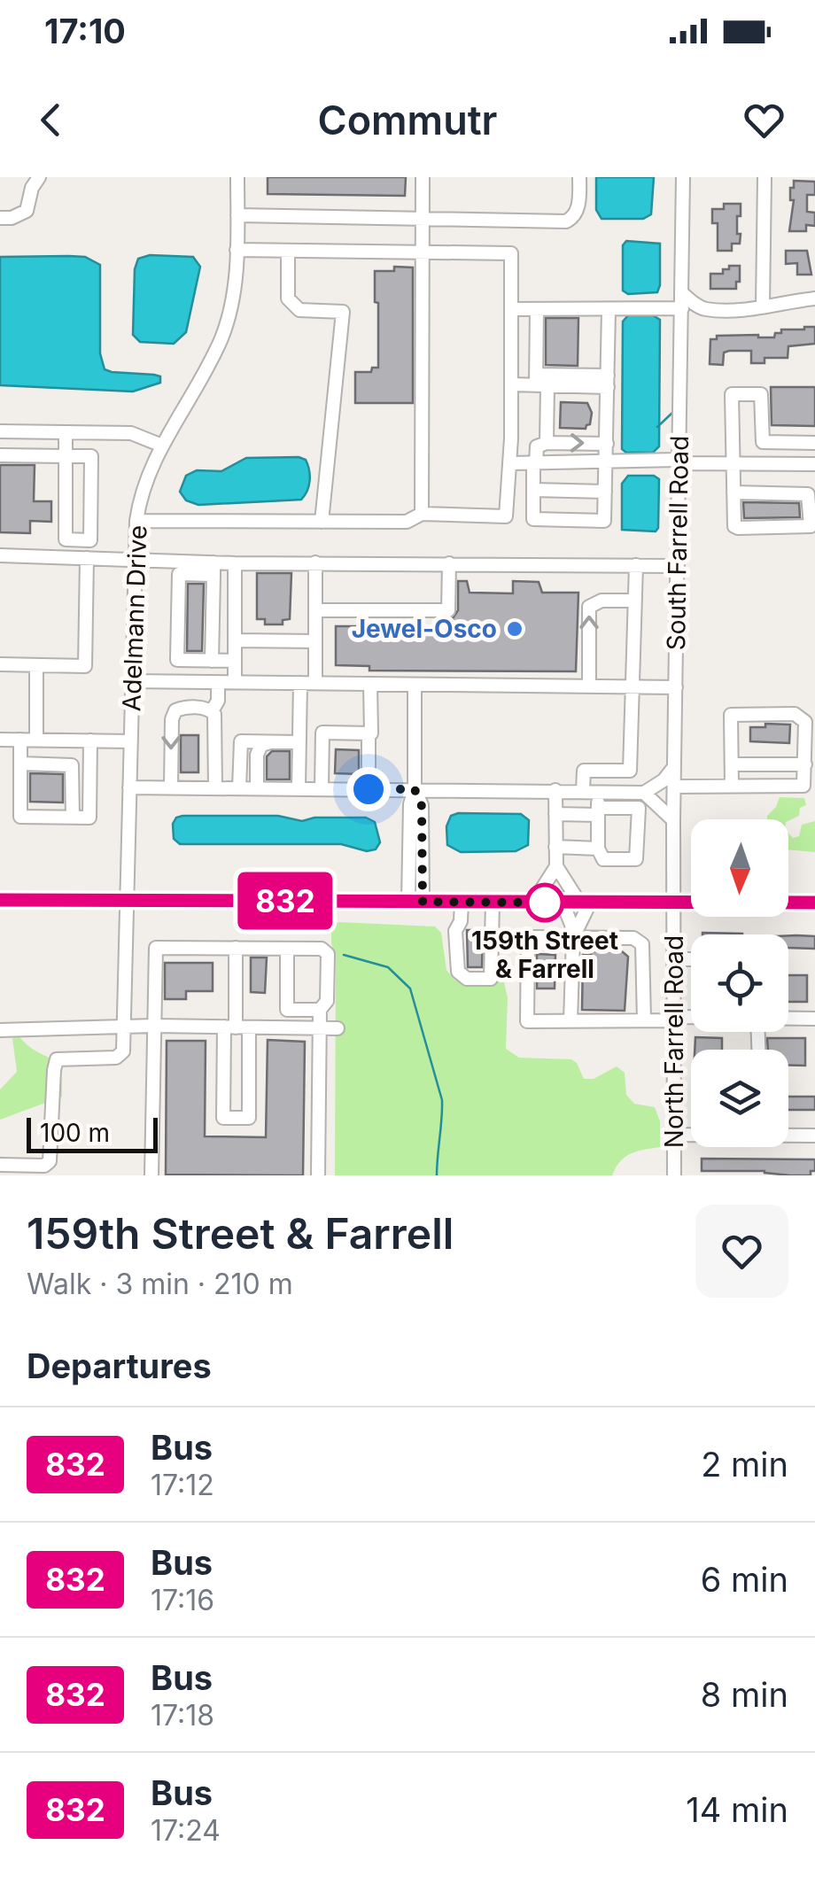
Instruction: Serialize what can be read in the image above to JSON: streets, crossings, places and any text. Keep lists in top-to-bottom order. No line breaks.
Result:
{"streets":{"street":["South Farrell Road","Adelmann Drive","North Farrell Road"]},"crossings":[["South Farrell Road","North Farrell Road"]],"places":["Jewel-Osco","159th Street & Farrell"],"lines":["bus line 832"],"scale_bar":"100 m","north":"bottom","page":{"status":"17:10","header":"Commutr","on_map":"832","scale":"100 m","heading":[["159th Street & Farrell","Walk · 3 min · 210 m"],"Departures"],"list":[{"mark":"832","name":"Bus","note":"17:12","value":"2 min"},{"mark":"832","name":"Bus","note":"17:16","value":"6 min"},{"mark":"832","name":"Bus","note":"17:18","value":"8 min"},{"mark":"832","name":"Bus","note":"17:24","value":"14 min"}]}}
